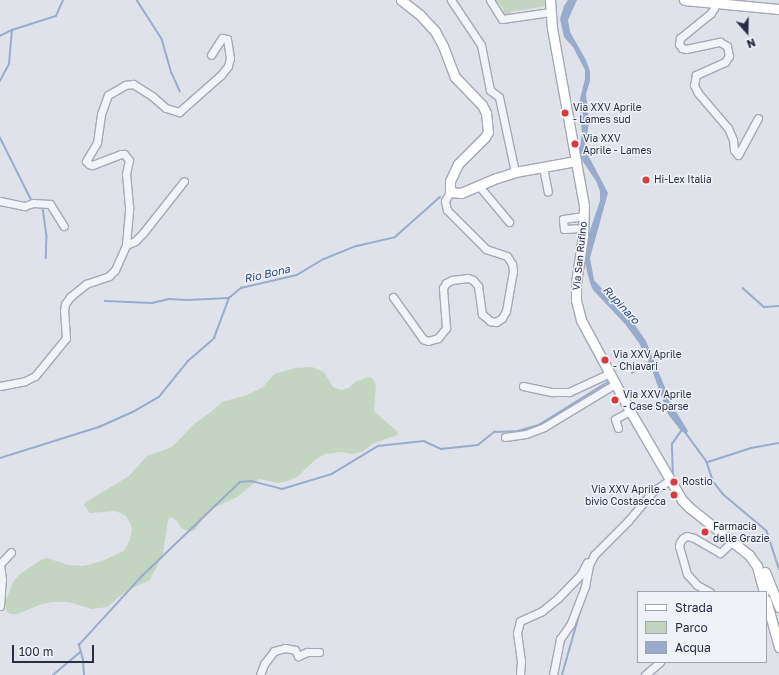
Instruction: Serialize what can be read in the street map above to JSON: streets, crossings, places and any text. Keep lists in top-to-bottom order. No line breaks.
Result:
{"streets":{"main road":["Via San Rufino"]},"water":["Rio Bona","Rupinaro"],"places":["Via XXV Aprile - Lames sud","Via XXV Aprile - Lames","Hi-Lex Italia","Via XXV Aprile - Chiavari","Via XXV Aprile - Case Sparse","Rostio","Via XXV Aprile - bivio Costasecca","Farmacia delle Grazie"],"legend":["Strada","Parco","Acqua"],"scale_bar":"100 m","north":"bottom"}
